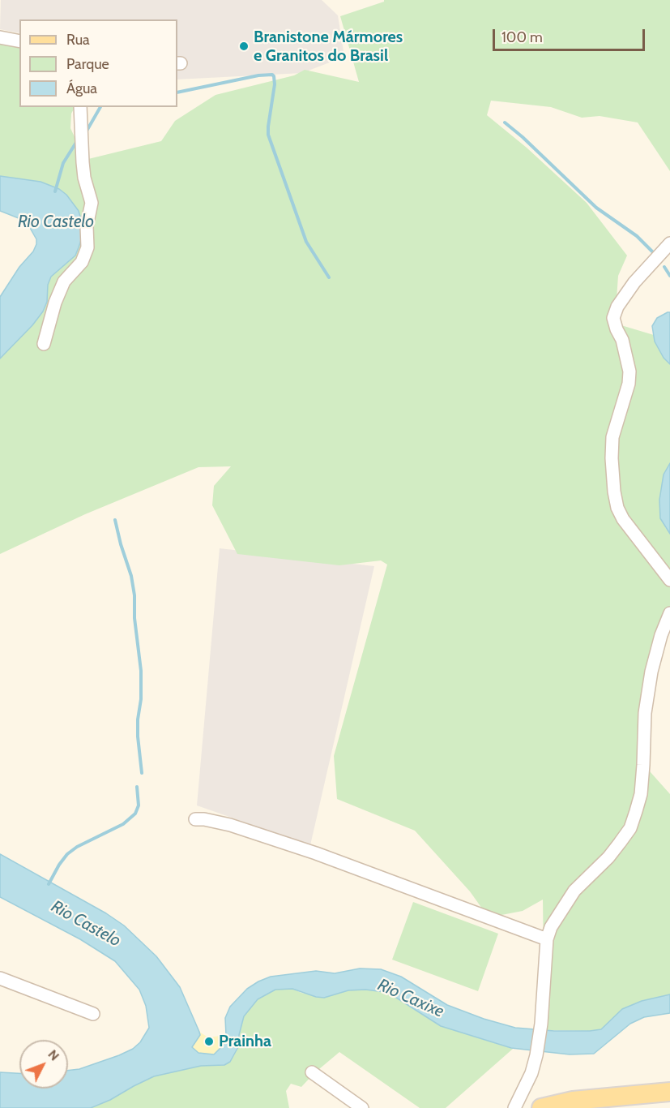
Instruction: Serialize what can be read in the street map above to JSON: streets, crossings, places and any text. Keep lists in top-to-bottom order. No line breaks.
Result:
{"water":["Rio Castelo","Rio Caxixe"],"places":["Branistone Mármores e Granitos do Brasil","Prainha"],"legend":["Rua","Parque","Água"],"scale_bar":"100 m","north":"top right"}
